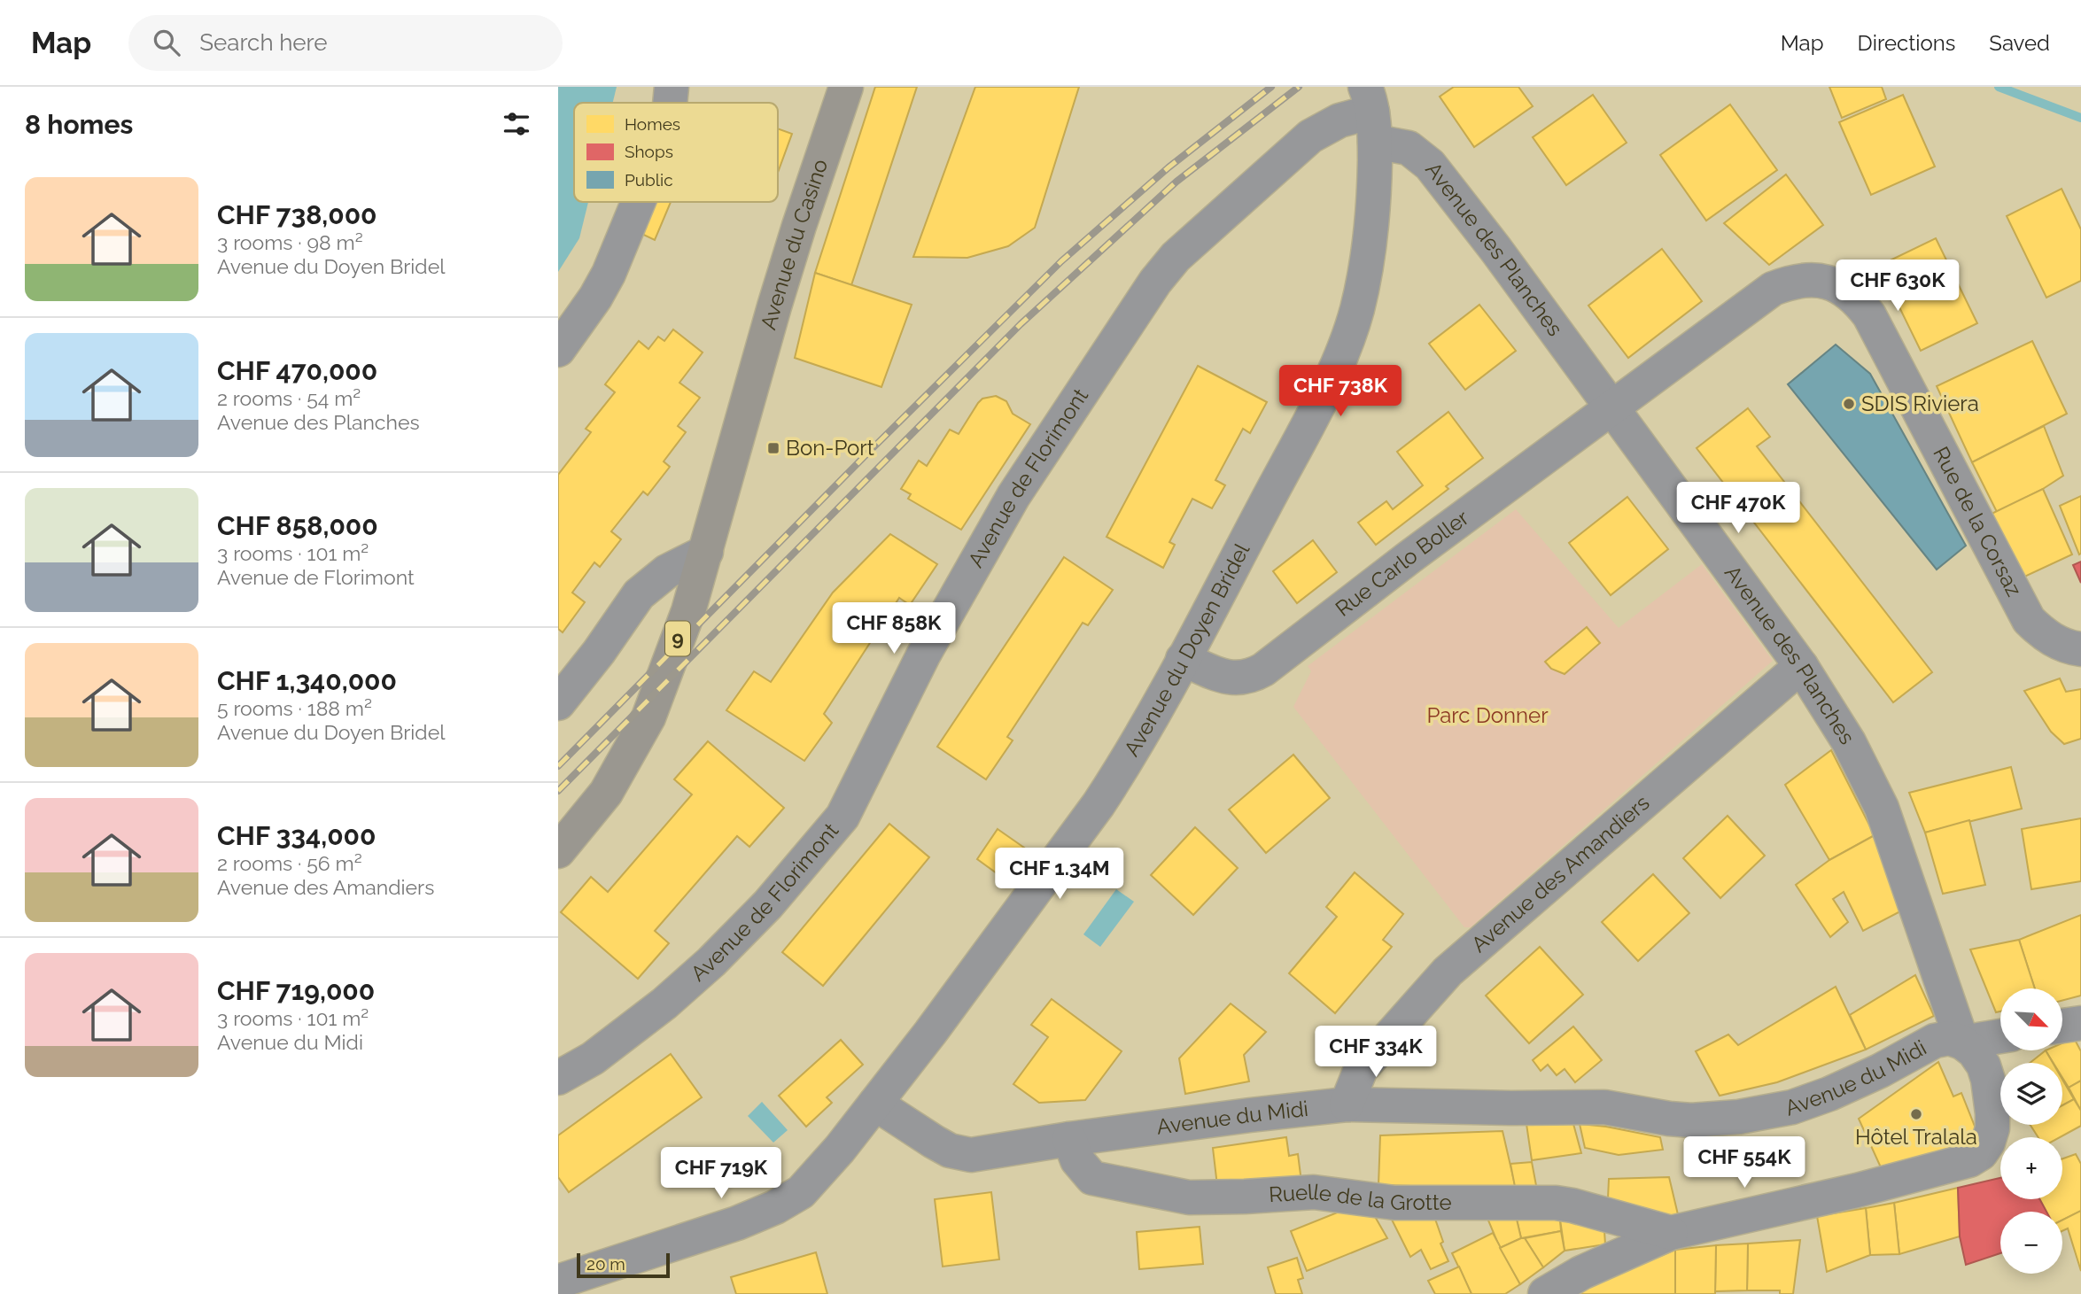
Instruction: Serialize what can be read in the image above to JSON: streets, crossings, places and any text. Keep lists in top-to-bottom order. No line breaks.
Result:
{"streets":{"main road":["Avenue du Casino","9"],"street":["Avenue des Planches","Avenue de Florimont","Rue de la Corsaz","Rue Carlo Boller","Avenue du Doyen Bridel","Avenue des Amandiers","Avenue du Midi","Ruelle de la Grotte"]},"crossings":[["Avenue du Casino","9"],["Avenue des Planches","Avenue de Florimont"],["Avenue des Planches","Rue de la Corsaz"],["Avenue des Planches","Rue Carlo Boller"],["Avenue des Planches","Avenue du Doyen Bridel"],["Avenue des Planches","Avenue des Amandiers"],["Avenue des Planches","Avenue du Midi"],["Avenue de Florimont","Avenue du Doyen Bridel"],["Rue de la Corsaz","Rue Carlo Boller"],["Rue Carlo Boller","Avenue du Doyen Bridel"],["Avenue du Doyen Bridel","Avenue du Midi"],["Avenue des Amandiers","Avenue du Midi"],["Avenue du Midi","Ruelle de la Grotte"]],"parks":["Parc Donner"],"places":{"other":["SDIS Riviera","Hôtel Tralala"],"transit":["Bon-Port"]},"legend":["Homes","Shops","Public"],"scale_bar":"20 m","north":"bottom right","page":{"header":"Map","search":"Search here","nav":["Map","Directions","Saved"],"heading":"8 homes","list":[{"name":"CHF 738,000","note":"3 rooms · 98 m² · Avenue du Doyen Bridel"},{"name":"CHF 470,000","note":"2 rooms · 54 m² · Avenue des Planches"},{"name":"CHF 858,000","note":"3 rooms · 101 m² · Avenue de Florimont"},{"name":"CHF 1,340,000","note":"5 rooms · 188 m² · Avenue du Doyen Bridel"},{"name":"CHF 334,000","note":"2 rooms · 56 m² · Avenue des Amandiers"},{"name":"CHF 719,000","note":"3 rooms · 101 m² · Avenue du Midi"}],"price":["CHF 630K","CHF 738K","CHF 470K","CHF 858K","CHF 1.34M","CHF 334K","CHF 554K","CHF 719K"],"map_buttons":["+","−"],"scale":"20 m"}}
